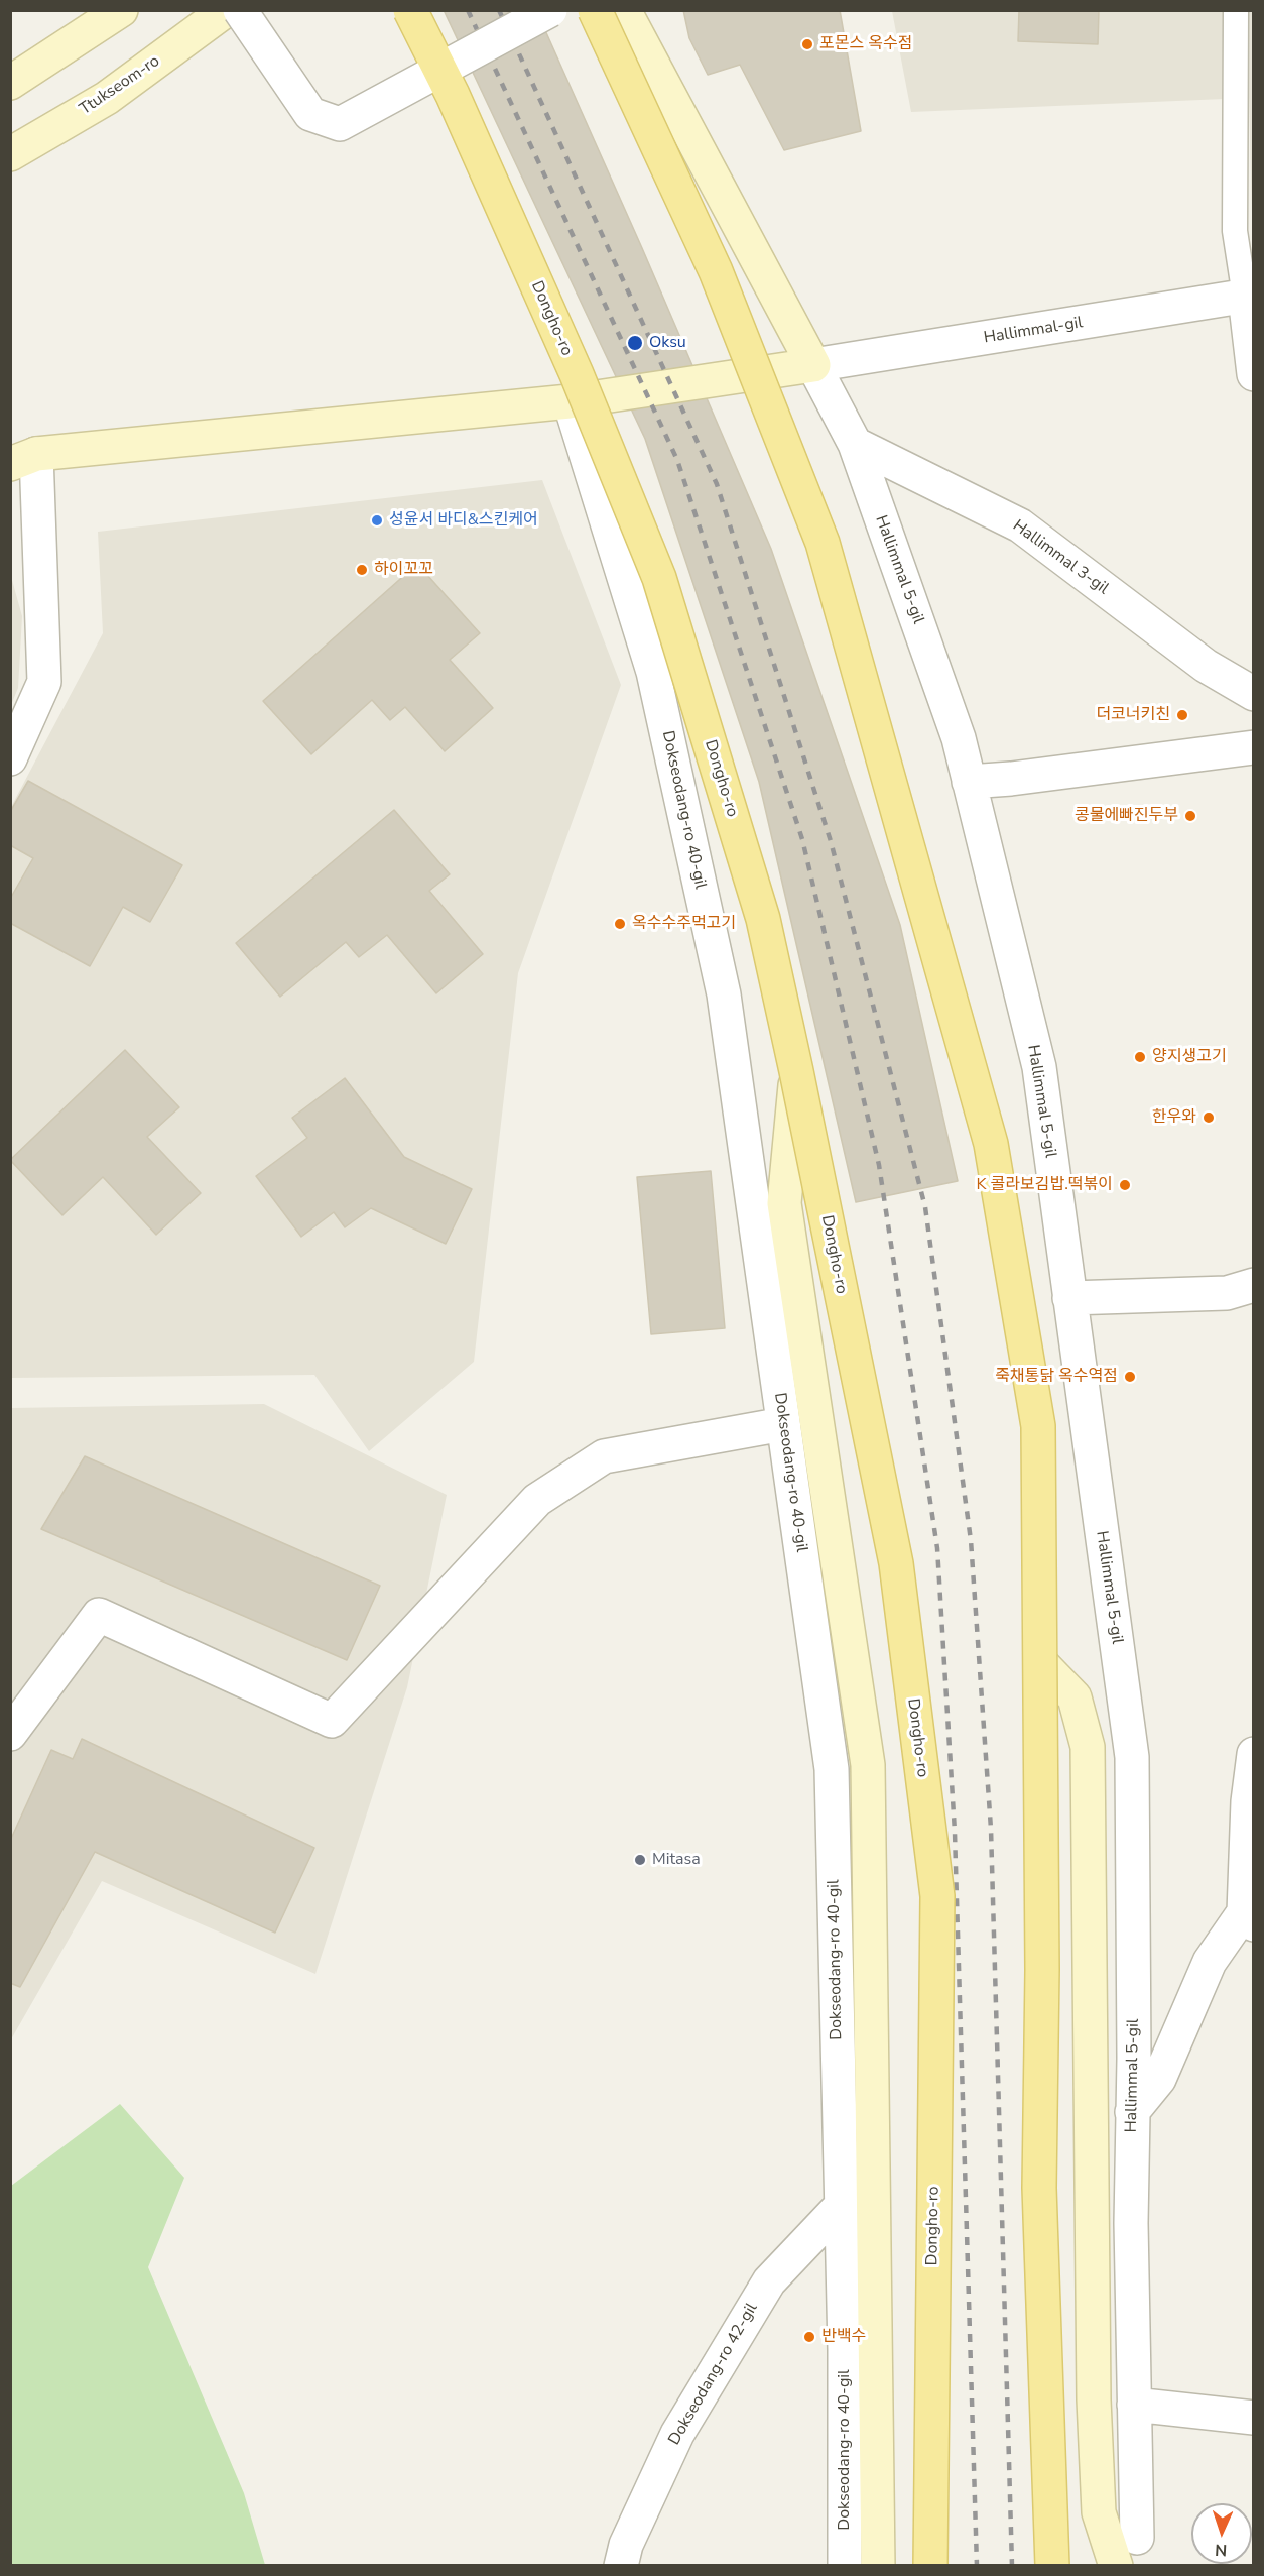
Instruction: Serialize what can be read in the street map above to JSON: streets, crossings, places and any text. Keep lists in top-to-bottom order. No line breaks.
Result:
{"streets":{"main road":["Ttukseom-ro","Dongho-ro"],"street":["Hallimmal-gil","Hallimmal 3-gil","Hallimmal 5-gil","Dokseodang-ro 40-gil","Dokseodang-ro 42-gil"]},"crossings":[["Hallimmal-gil","Hallimmal 5-gil"],["Hallimmal 3-gil","Hallimmal 5-gil"],["Dokseodang-ro 40-gil","Dokseodang-ro 42-gil"]],"places":["포몬스 옥수점","Oksu","성윤서 바디&스킨케어","하이꼬꼬","더코너키친","콩물에빠진두부","옥수수주먹고기","양지생고기","한우와","K 콜라보김밥.떡볶이","죽채통닭 옥수역점","Mitasa","반백수"],"north":"bottom"}
